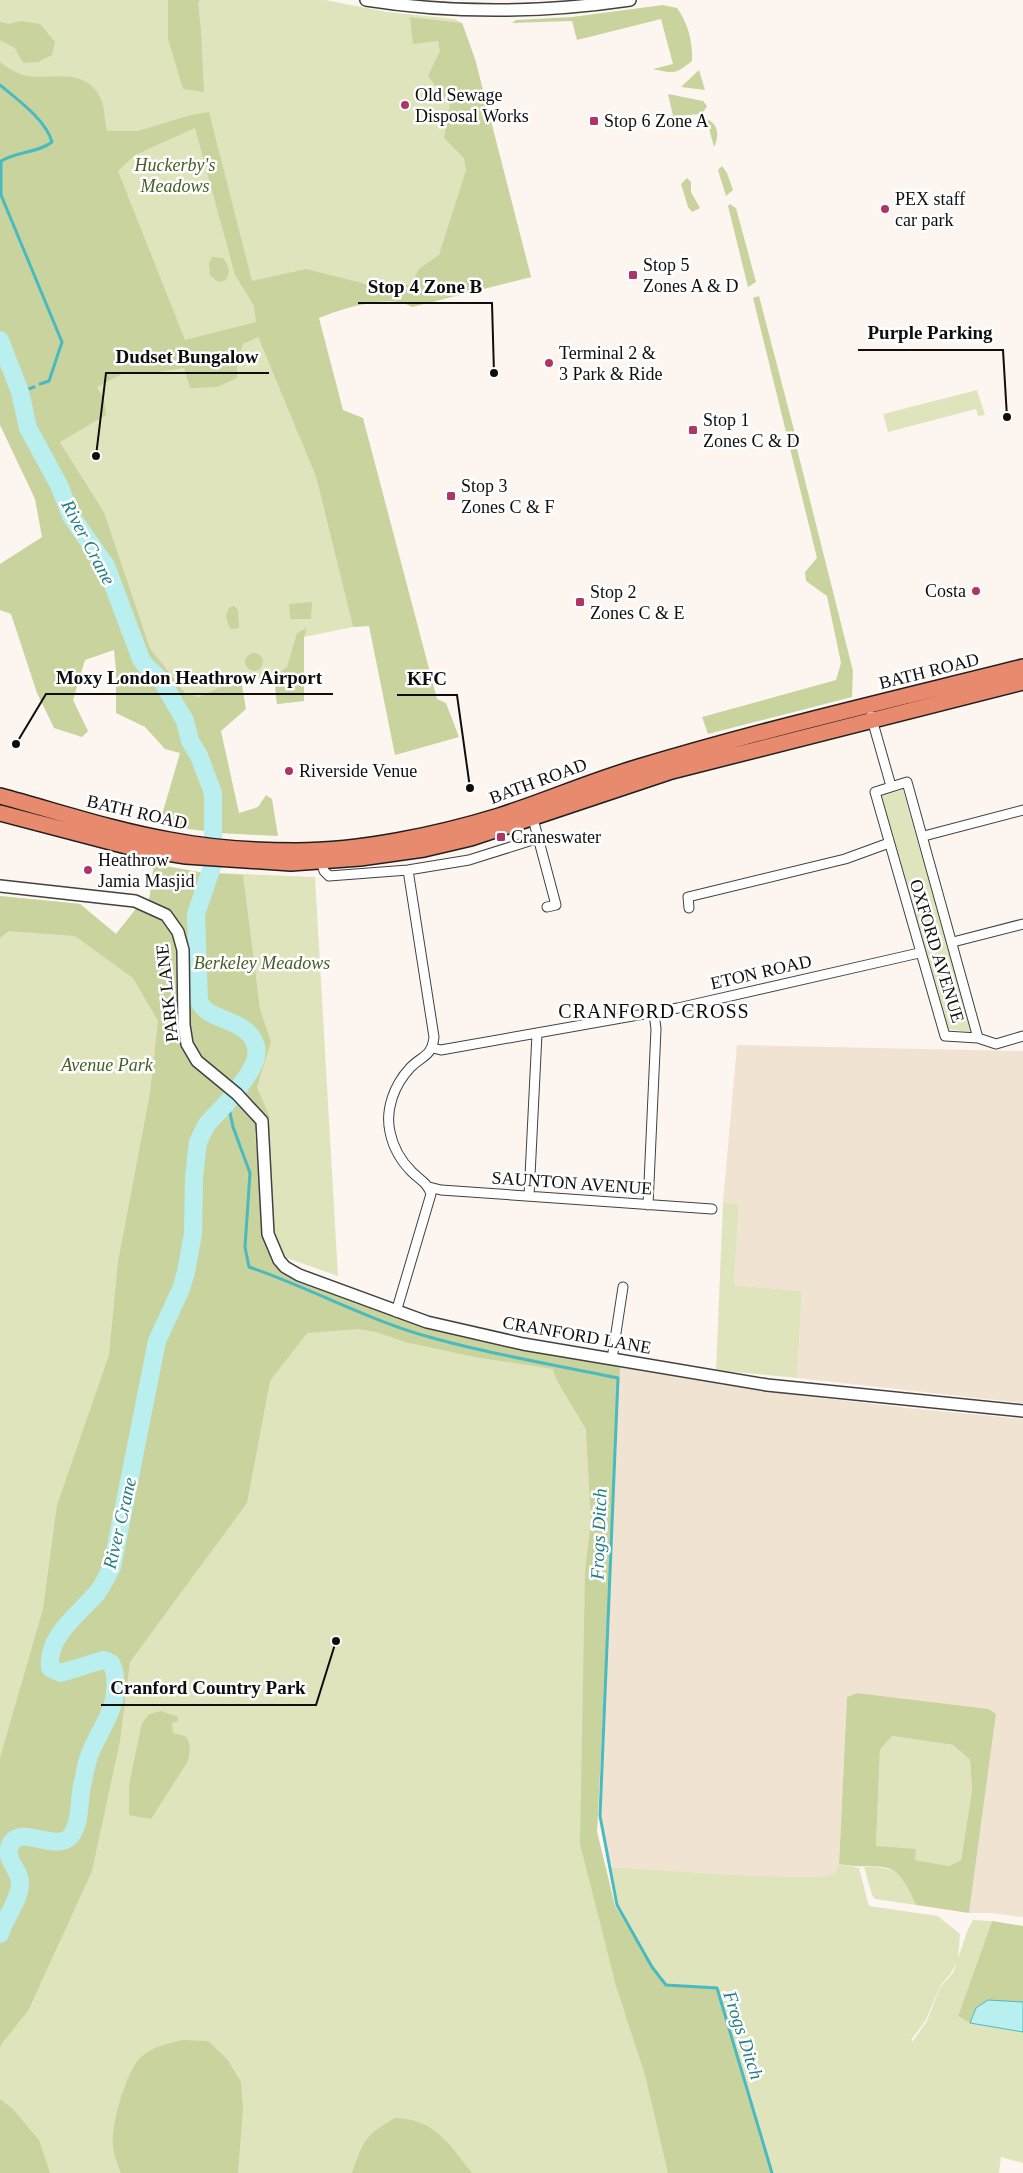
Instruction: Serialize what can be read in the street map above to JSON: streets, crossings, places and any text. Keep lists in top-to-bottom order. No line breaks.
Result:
{"streets":{"highway":["BATH ROAD"],"street":["OXFORD AVENUE","ETON ROAD","PARK LANE","SAUNTON AVENUE","CRANFORD LANE"]},"crossings":[["OXFORD AVENUE","ETON ROAD"],["PARK LANE","CRANFORD LANE"]],"districts":["CRANFORD CROSS"],"water":["River Crane","Frogs Ditch"],"parks":["Huckerby's Meadows","Berkeley Meadows","Avenue Park"],"places":{"other":["Old Sewage Disposal Works","PEX staff car park","Terminal 2 & 3 Park & Ride","Stop 4 Zone B","Purple Parking","Dudset Bungalow","Costa","Moxy London Heathrow Airport","Riverside Venue","KFC","Heathrow Jamia Masjid","Cranford Country Park"],"transit":["Stop 6 Zone A","Stop 5 Zones A & D","Stop 1 Zones C & D","Stop 3 Zones C & F","Stop 2 Zones C & E","Craneswater"]}}
